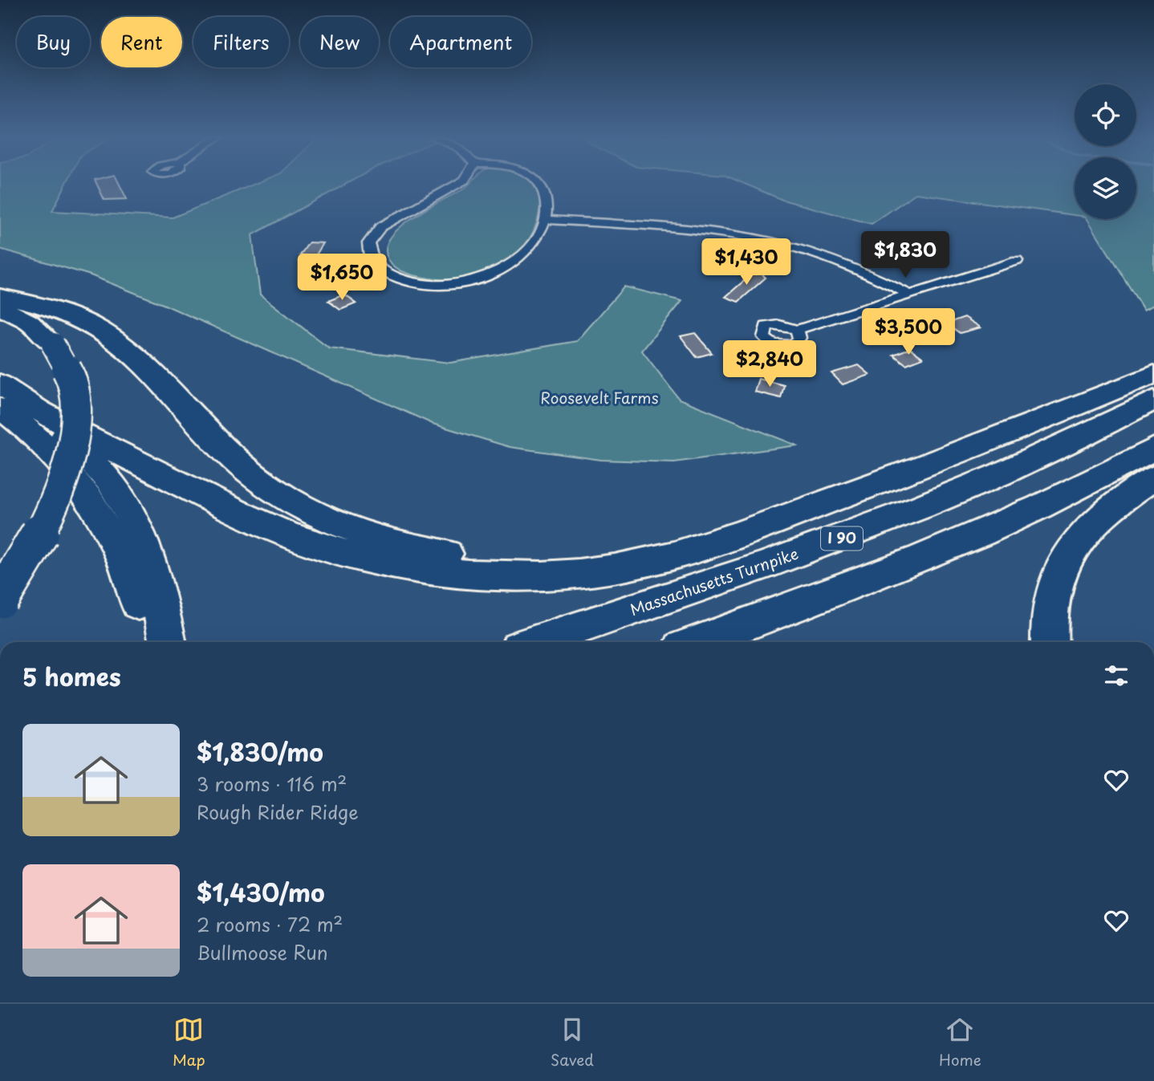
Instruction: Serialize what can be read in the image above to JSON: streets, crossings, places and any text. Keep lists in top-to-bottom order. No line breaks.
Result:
{"streets":{"highway":["I 90","Massachusetts Turnpike"]},"parks":["Roosevelt Farms"],"page":{"chip":["Buy","Rent","Filters","New","Apartment"],"price":["$1,830","$1,430","$1,650","$3,500","$2,840"],"heading":"5 homes","list":[{"name":"$1,830/mo","note":"3 rooms · 116 m² · Rough Rider Ridge"},{"name":"$1,430/mo","note":"2 rooms · 72 m² · Bullmoose Run"}],"tabs":["Map","Saved","Home"]}}
